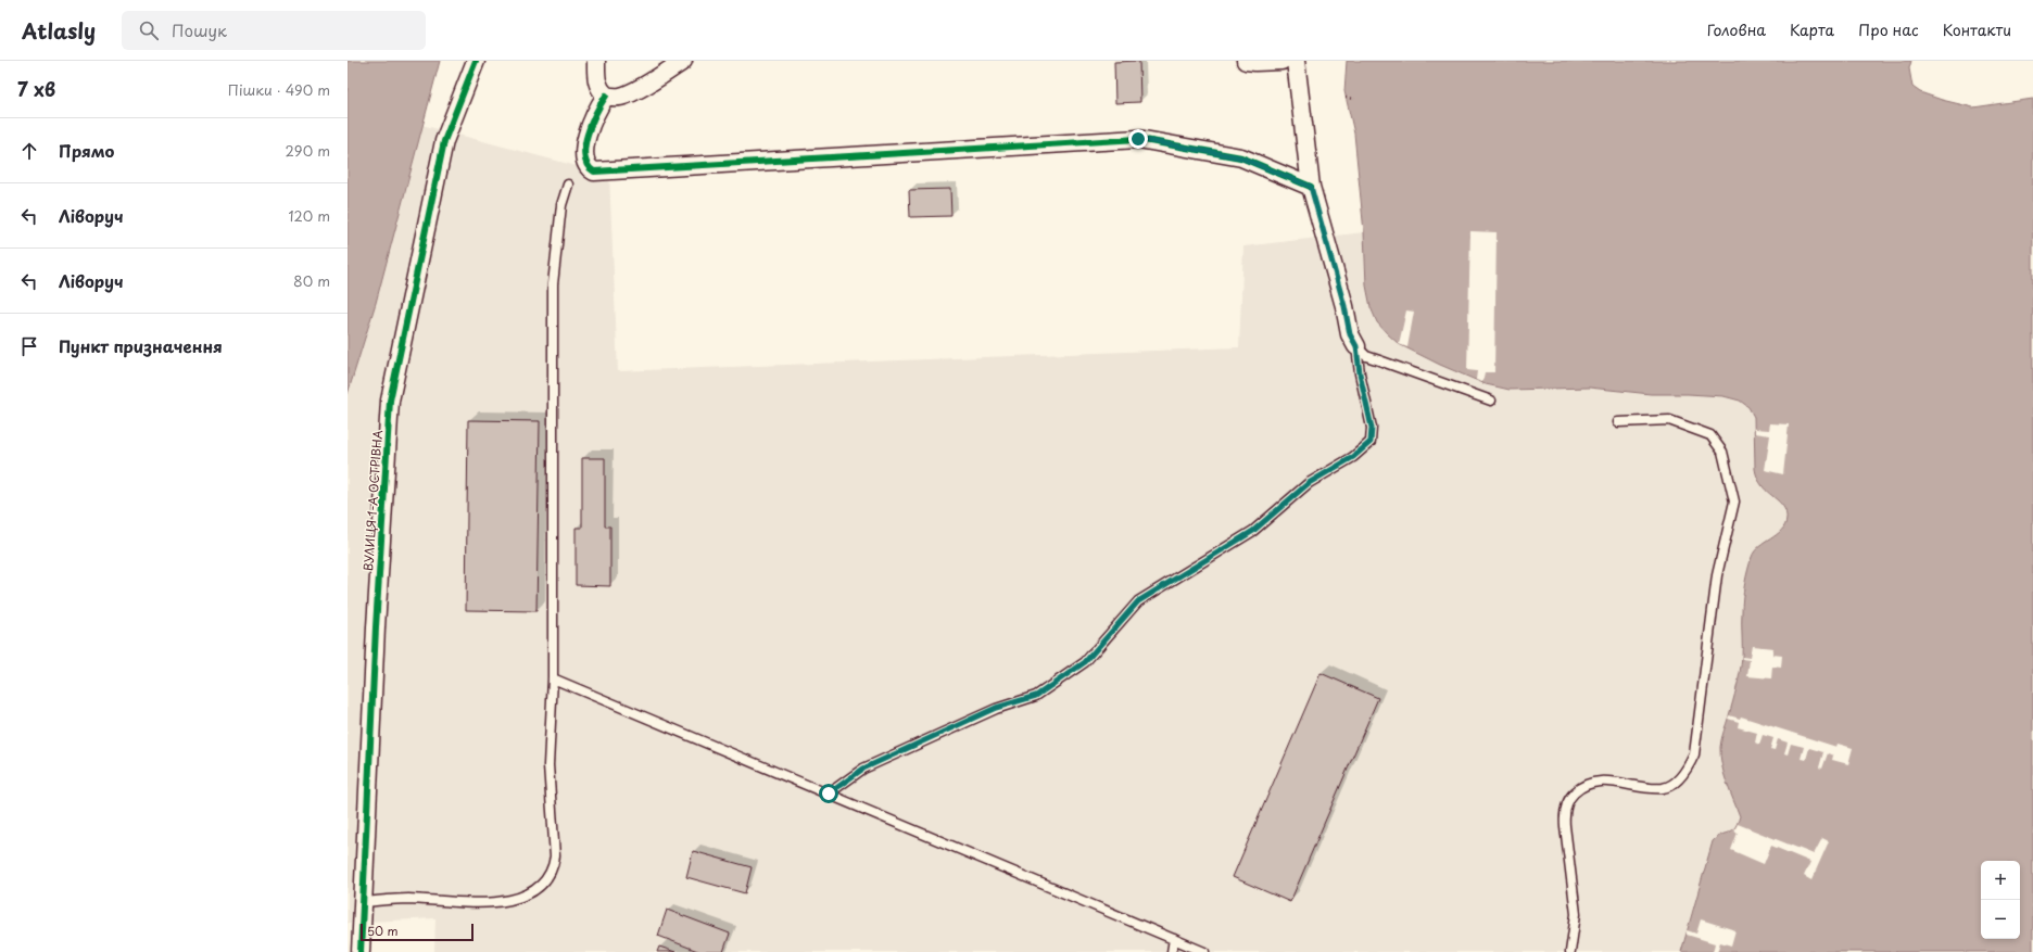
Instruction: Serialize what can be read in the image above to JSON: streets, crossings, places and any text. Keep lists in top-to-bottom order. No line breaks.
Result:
{"streets":{"street":["ВУЛИЦЯ 1-А ОСТРІВНА"]},"scale_bar":"50 m","page":{"header":"Atlasly","search":"Пошук","nav":["Головна","Карта","Про нас","Контакти"],"heading":["7 хв","Пішки · 490 m"],"list":[["Прямо","290 m"],["Ліворуч","120 m"],["Ліворуч","80 m"],"Пункт призначення"],"map_buttons":["+","−"],"scale":"50 m"}}
